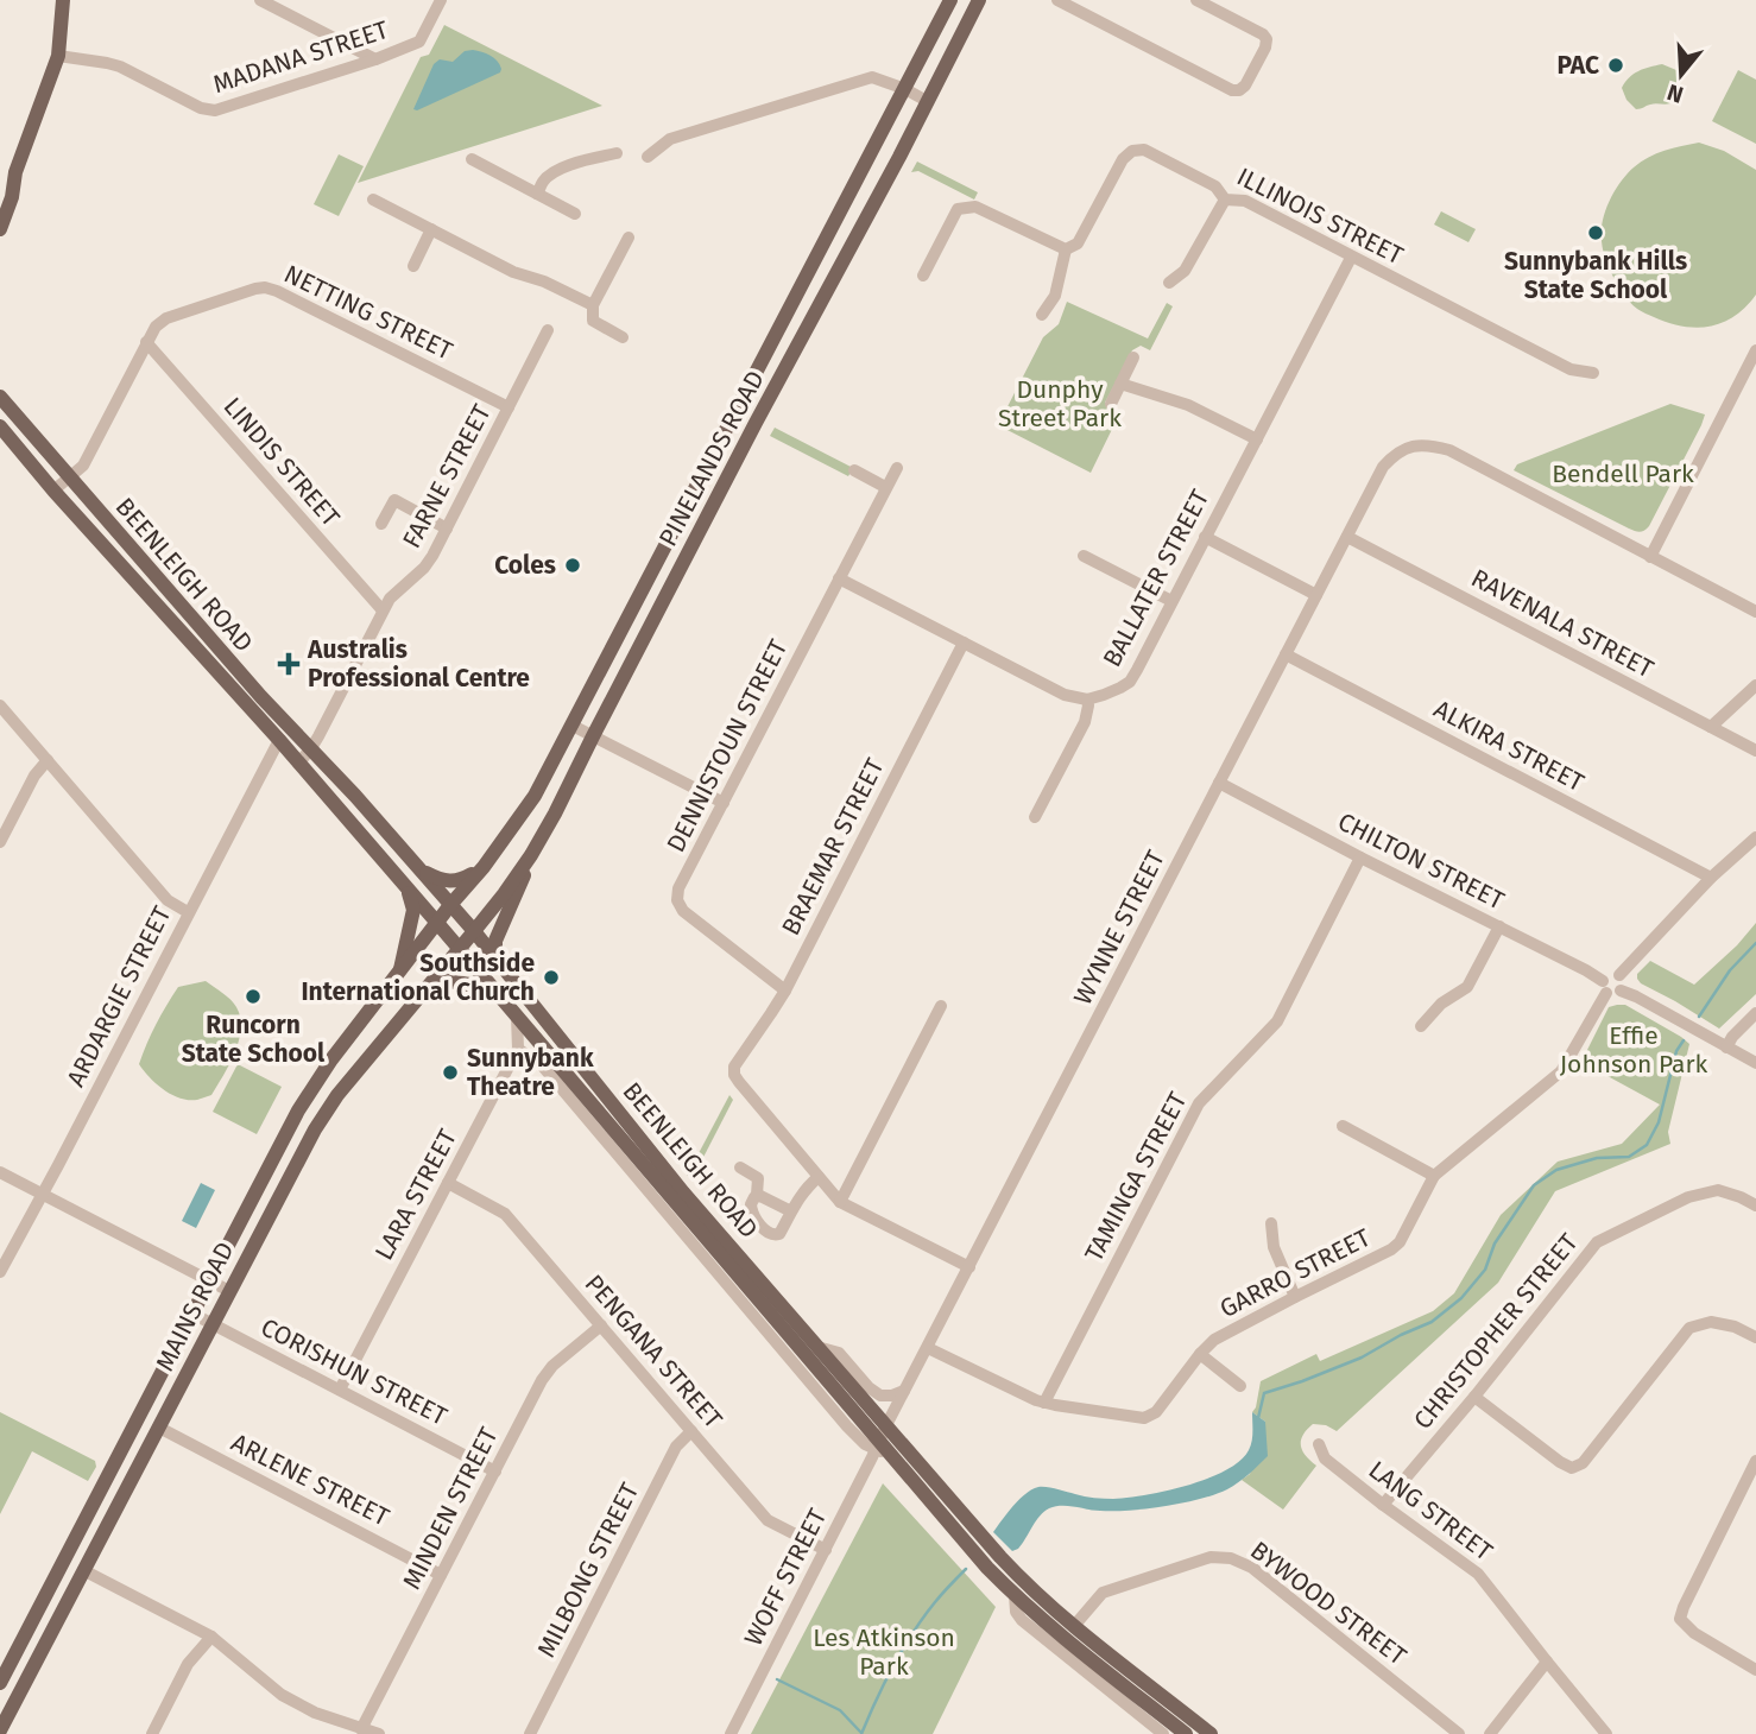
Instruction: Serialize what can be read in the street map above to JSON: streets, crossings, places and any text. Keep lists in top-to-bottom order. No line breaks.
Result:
{"streets":{"main road":["PINELANDS ROAD","BEENLEIGH ROAD","MAINS ROAD"],"street":["MADANA STREET","ILLINOIS STREET","NETTING STREET","LINDIS STREET","FARNE STREET","BALLATER STREET","RAVENALA STREET","DENNISTOUN STREET","ALKIRA STREET","BRAEMAR STREET","CHILTON STREET","WYNNE STREET","ARDARGIE STREET","TAMINGA STREET","LARA STREET","GARRO STREET","CHRISTOPHER STREET","PENGANA STREET","CORISHUN STREET","ARLENE STREET","MINDEN STREET","LANG STREET","MILBONG STREET","WOFF STREET","BYWOOD STREET"]},"crossings":[["ILLINOIS STREET","BALLATER STREET"],["NETTING STREET","LINDIS STREET"],["NETTING STREET","FARNE STREET"],["NETTING STREET","BEENLEIGH ROAD"],["PINELANDS ROAD","BEENLEIGH ROAD"],["PINELANDS ROAD","MAINS ROAD"],["LINDIS STREET","FARNE STREET"],["FARNE STREET","BEENLEIGH ROAD"],["BEENLEIGH ROAD","WYNNE STREET"],["BEENLEIGH ROAD","ARDARGIE STREET"],["BEENLEIGH ROAD","LARA STREET"],["BEENLEIGH ROAD","MAINS ROAD"],["BEENLEIGH ROAD","WOFF STREET"],["BEENLEIGH ROAD","BYWOOD STREET"],["RAVENALA STREET","WYNNE STREET"],["DENNISTOUN STREET","BRAEMAR STREET"],["ALKIRA STREET","WYNNE STREET"],["CHILTON STREET","WYNNE STREET"],["CHILTON STREET","TAMINGA STREET"],["CHILTON STREET","GARRO STREET"],["WYNNE STREET","GARRO STREET"],["WYNNE STREET","WOFF STREET"],["TAMINGA STREET","GARRO STREET"],["LARA STREET","PENGANA STREET"],["LARA STREET","CORISHUN STREET"],["MAINS ROAD","CORISHUN STREET"],["MAINS ROAD","ARLENE STREET"],["CHRISTOPHER STREET","LANG STREET"],["PENGANA STREET","MINDEN STREET"],["PENGANA STREET","MILBONG STREET"],["PENGANA STREET","WOFF STREET"],["CORISHUN STREET","MINDEN STREET"],["ARLENE STREET","MINDEN STREET"]],"parks":["Dunphy Street Park","Bendell Park","Effie Johnson Park","Les Atkinson Park"],"places":{"other":["PAC","Sunnybank Hills State School","Coles","Southside International Church","Runcorn State School","Sunnybank Theatre"],"health":["Australis Professional Centre"]},"north":"bottom"}
